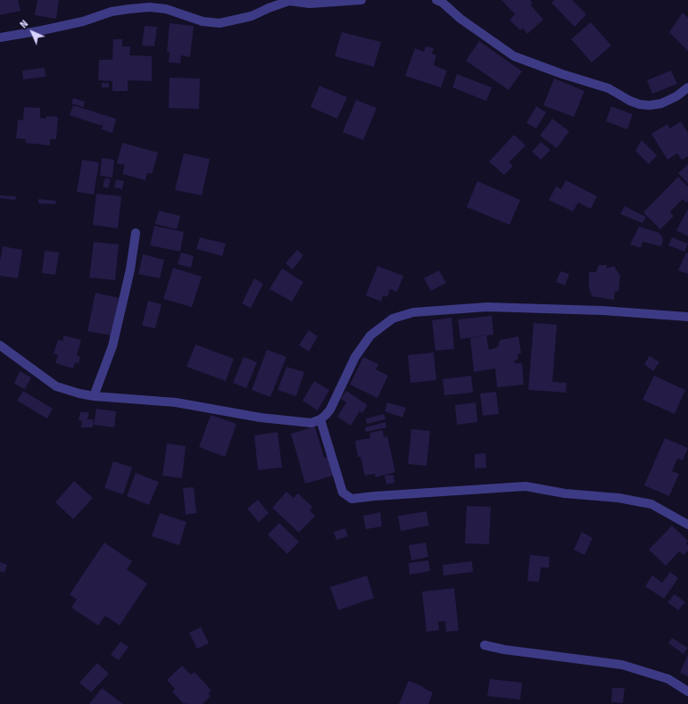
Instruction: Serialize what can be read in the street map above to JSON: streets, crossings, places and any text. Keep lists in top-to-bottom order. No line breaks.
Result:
{"north":"top left"}
